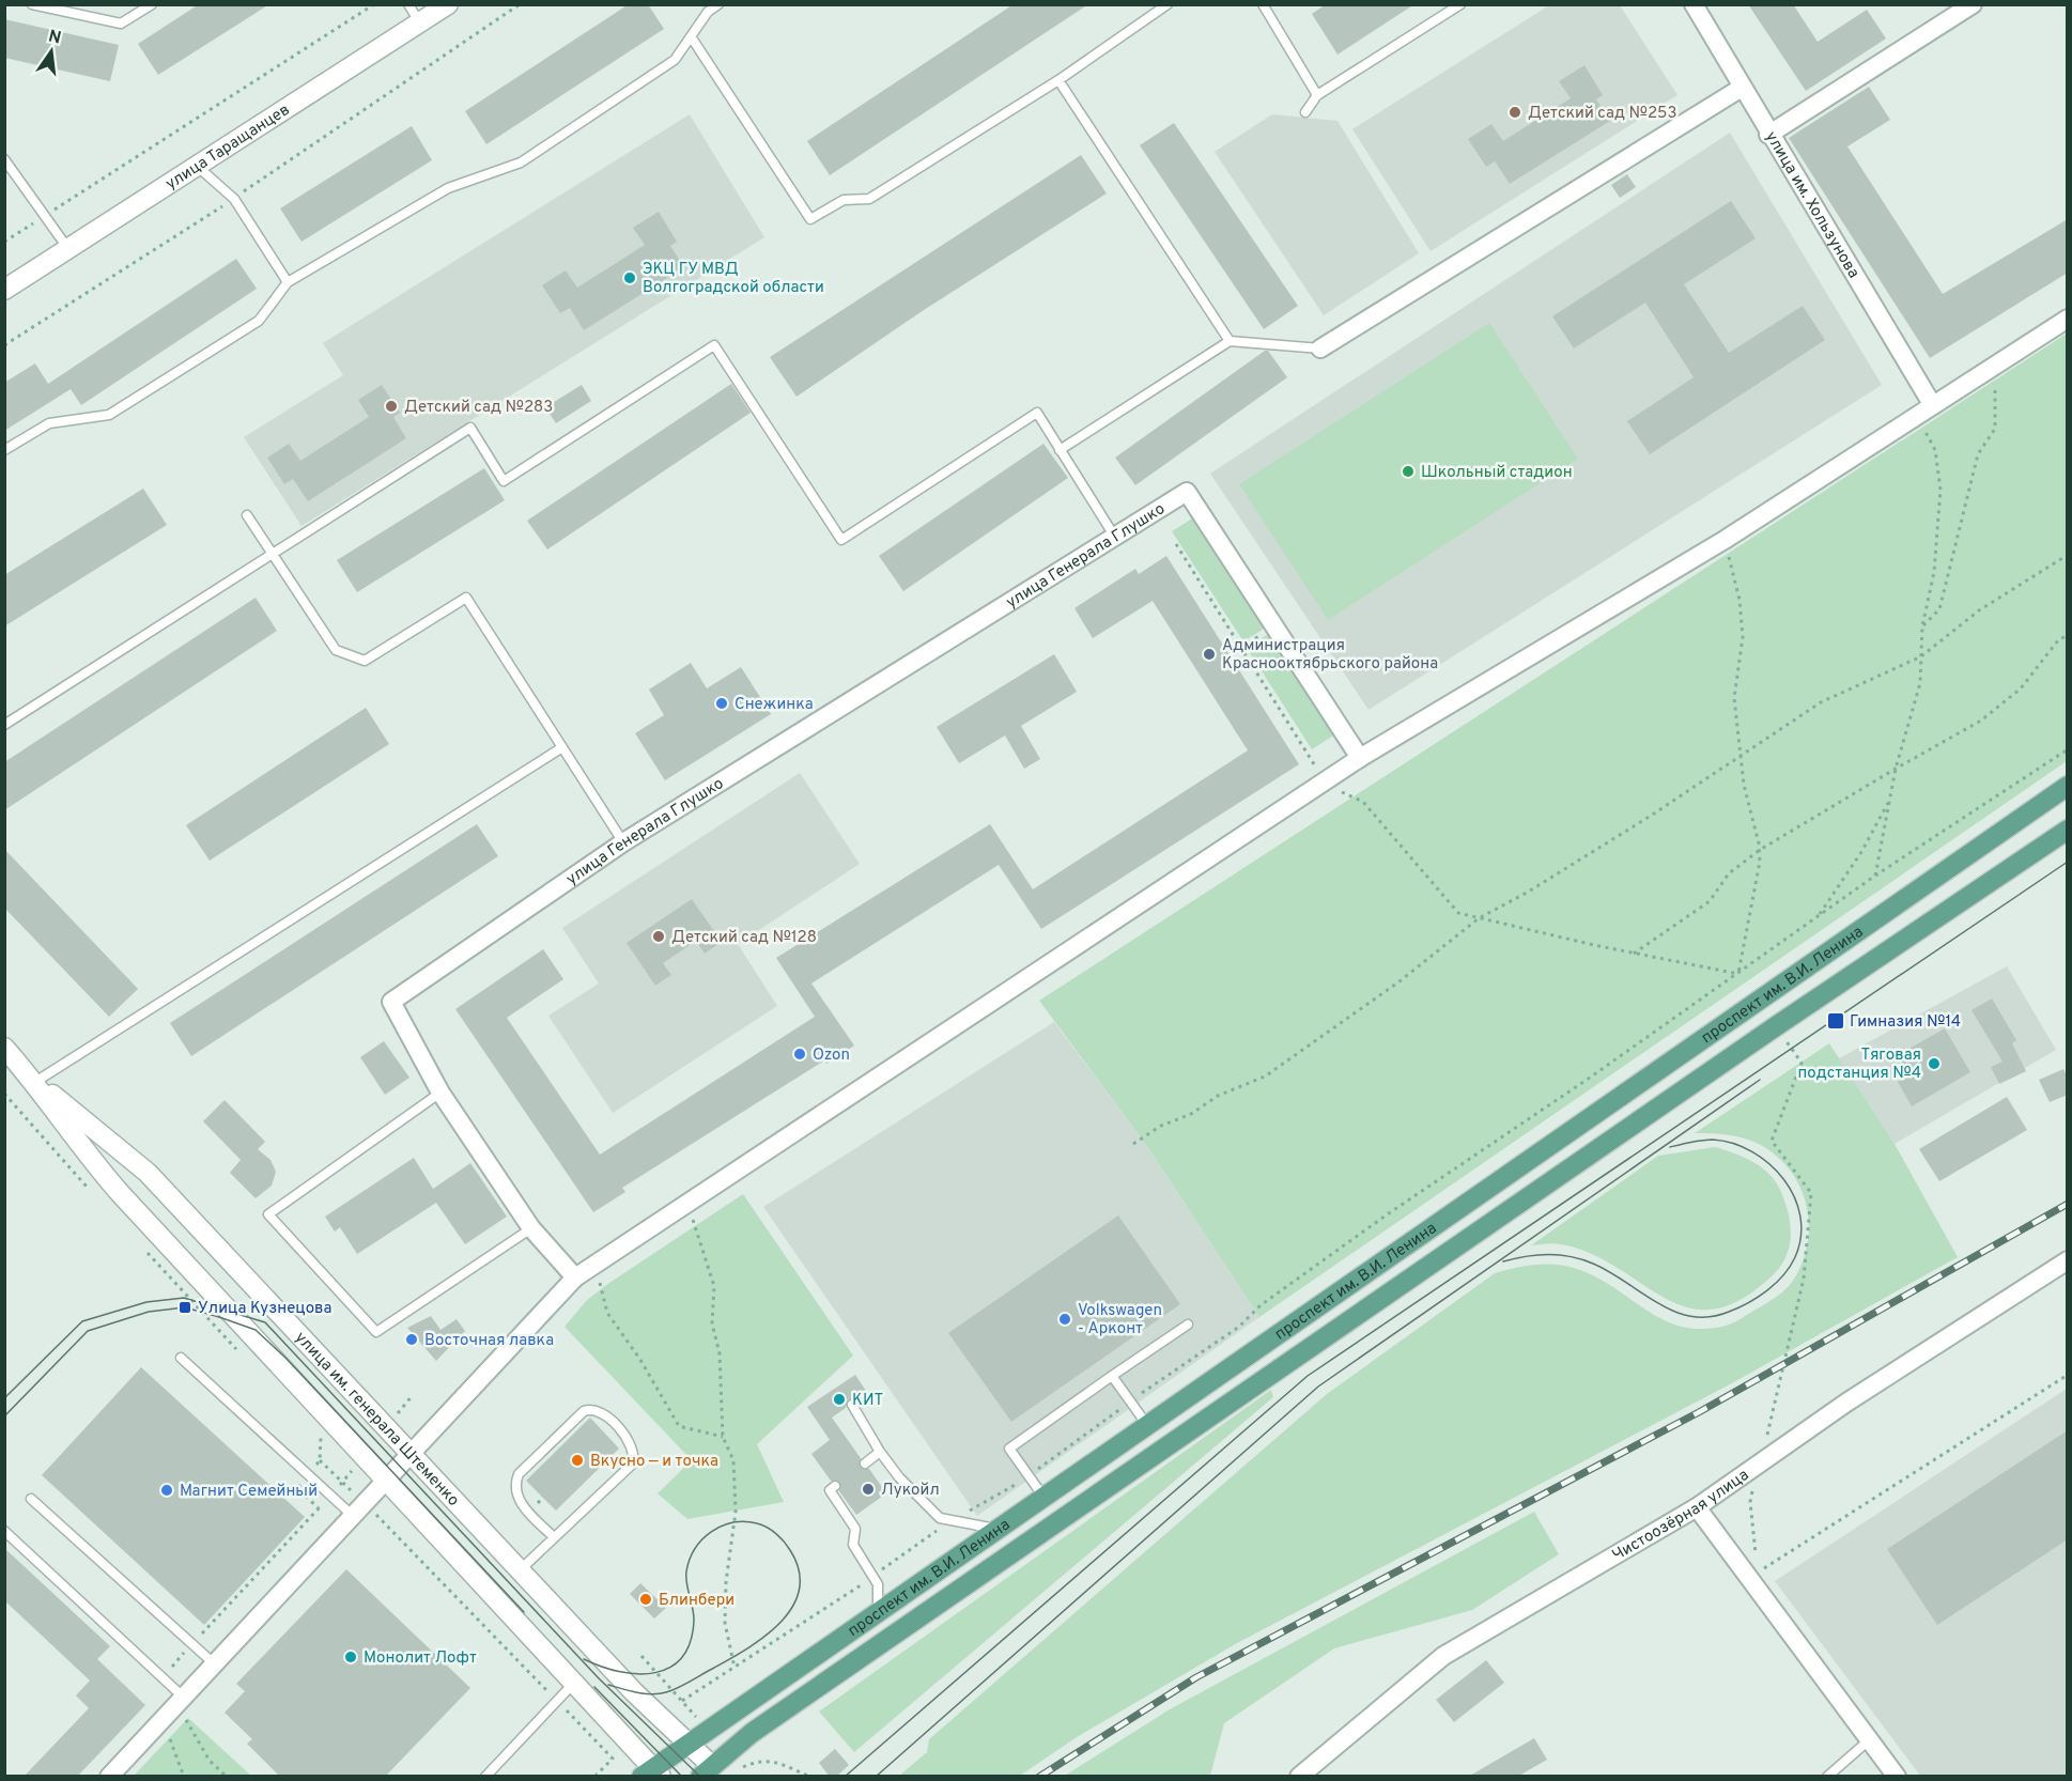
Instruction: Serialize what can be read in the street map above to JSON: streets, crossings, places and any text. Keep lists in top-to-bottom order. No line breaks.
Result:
{"streets":{"main road":["проспект им. В.И. Ленина"],"street":["улица Таращанцев","улица им. Хользунова","улица Генерала Глушко","улица им. генерала Штеменко","Чистоозёрная улица"]},"crossings":[["проспект им. В.И. Ленина","улица им. генерала Штеменко"]],"places":{"other":["Детский сад №253","ЭКЦ ГУ МВД Волгоградской области","Детский сад №283","Школьный стадион","Администрация Краснооктябрьского района","Снежинка","Детский сад №128","Ozon","Тяговая подстанция №4","Volkswagen - Арконт","Восточная лавка","КИТ","Вкусно — и точка","Лукойл","Магнит Семейный","Блинбери","Монолит Лофт"],"transit":["Гимназия №14","Улица Кузнецова"]},"north":"top"}
